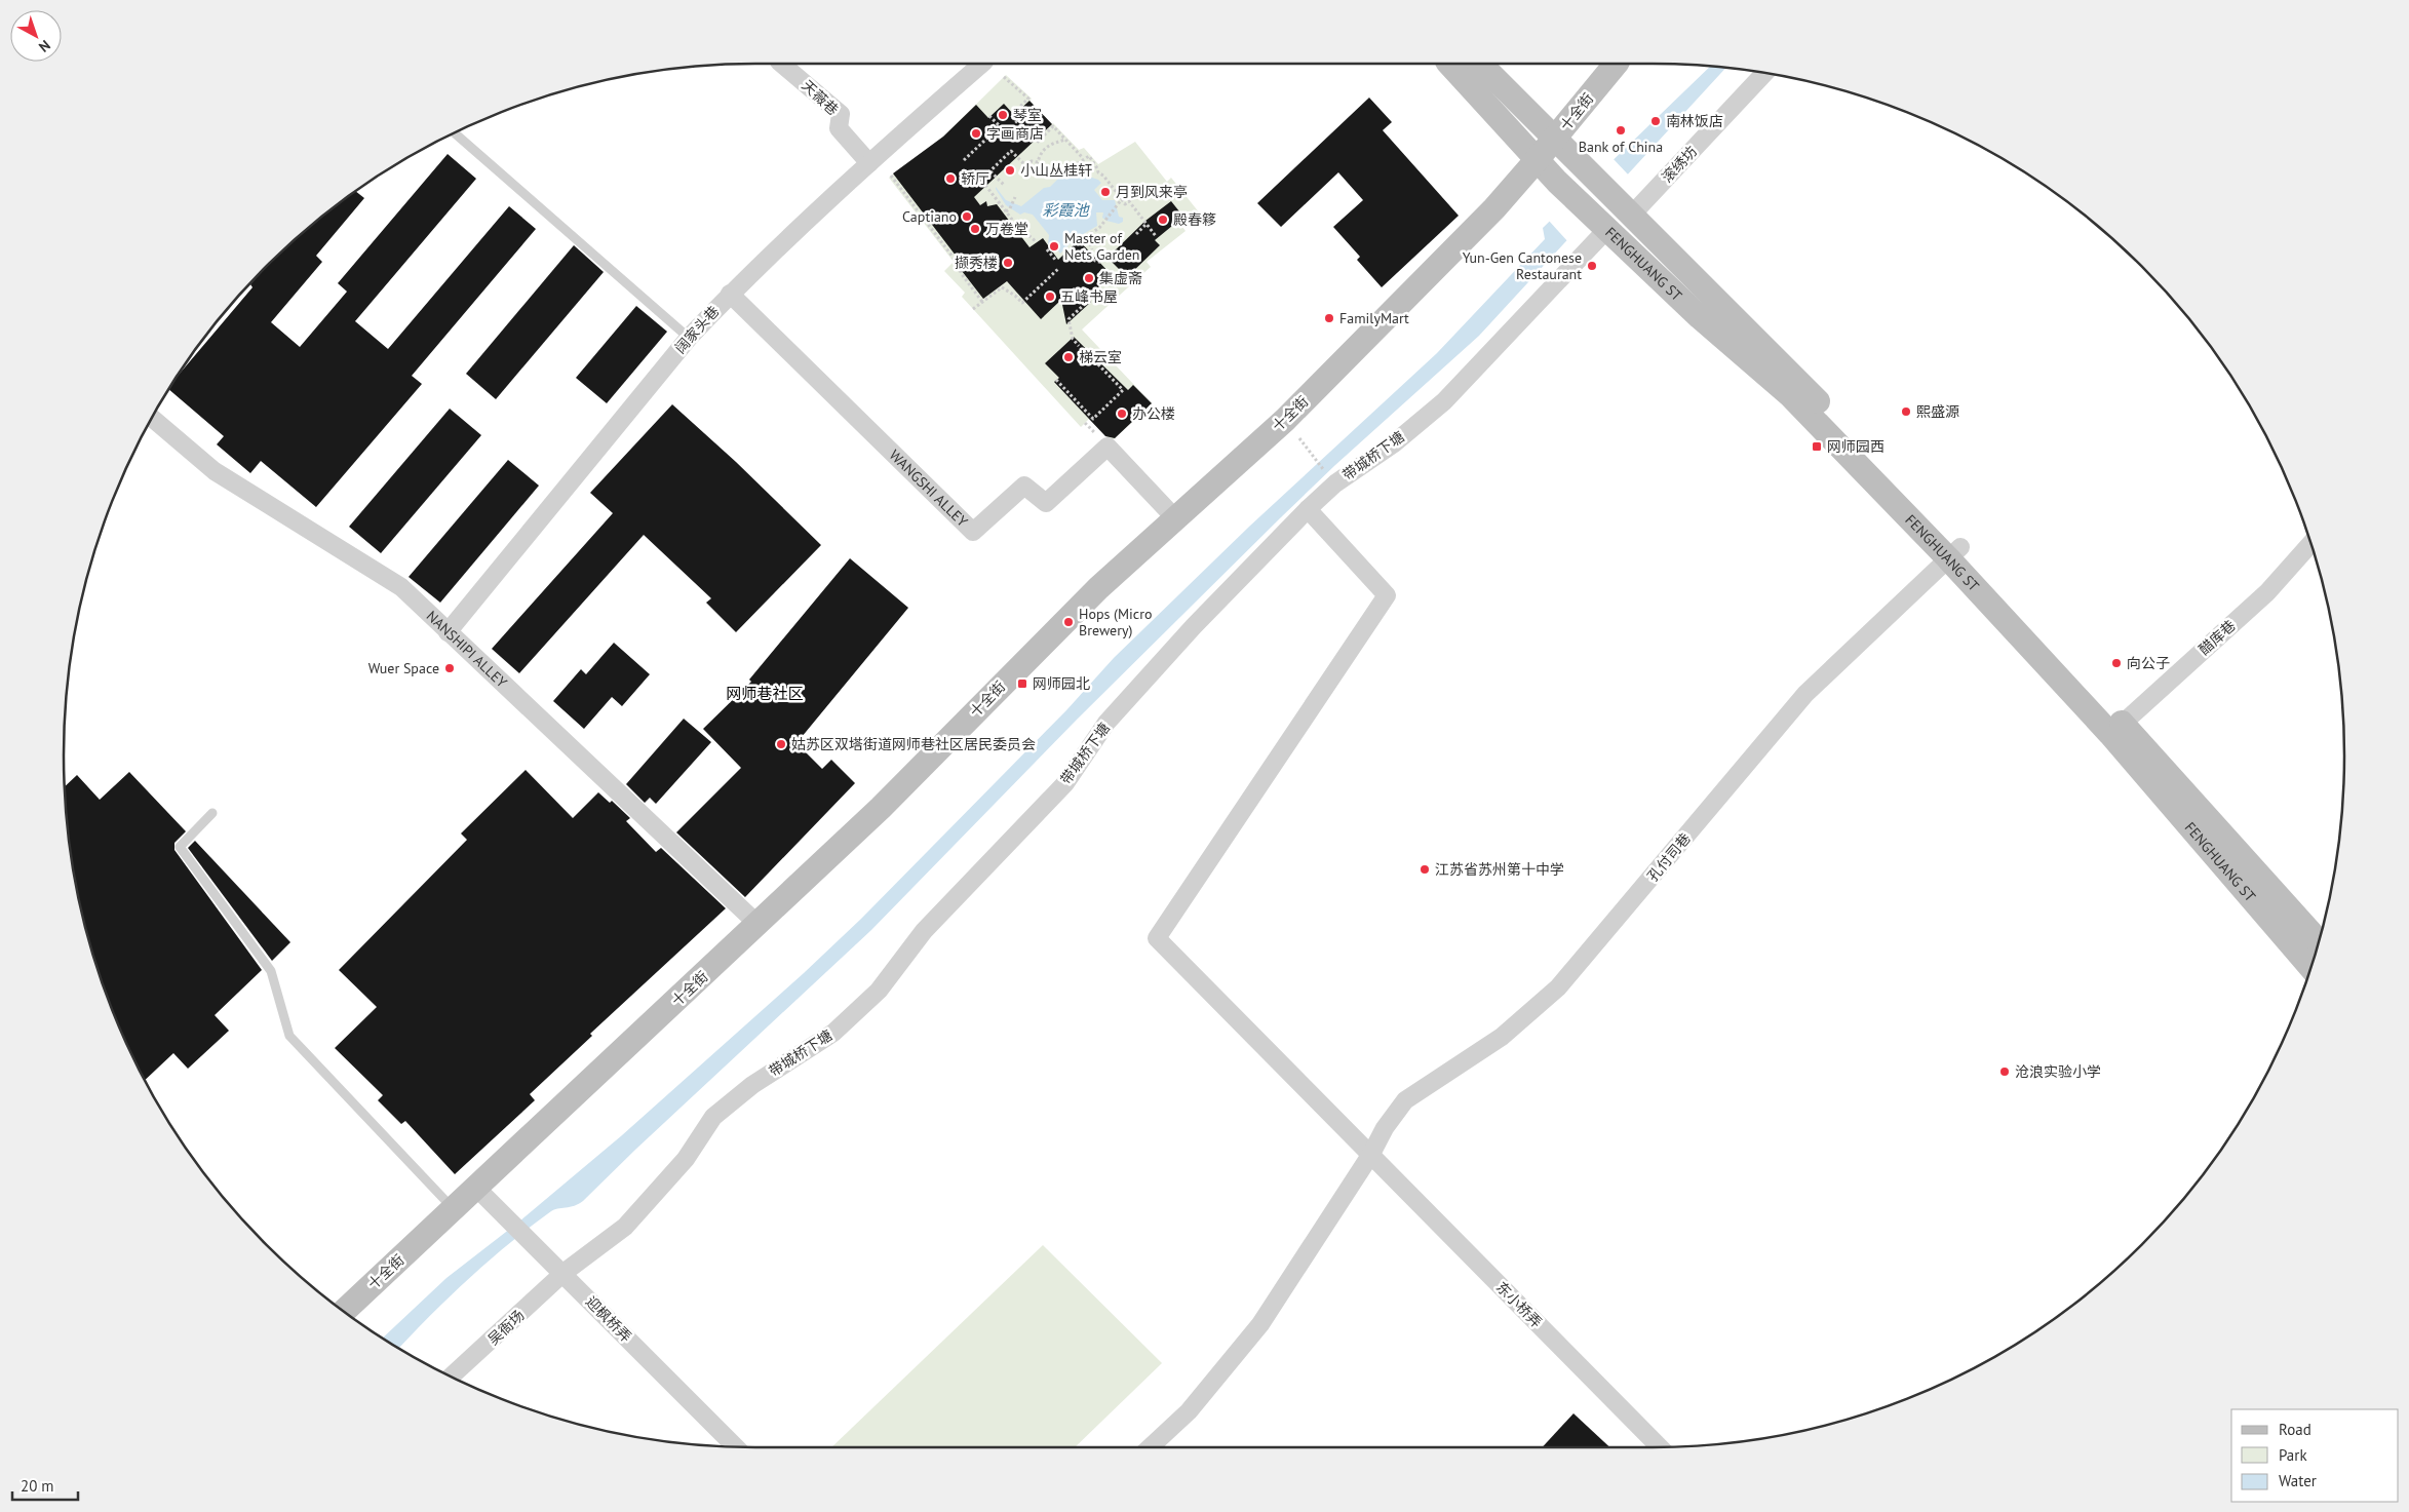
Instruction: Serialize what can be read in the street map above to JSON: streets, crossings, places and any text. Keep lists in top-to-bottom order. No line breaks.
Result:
{"streets":{"main road":["十全街","FENGHUANG ST"],"street":["天薇巷","滚绣坊","阔家头巷","带城桥下塘","WANGSHI ALLEY","醋库巷","NANSHIPI ALLEY","孔付司巷","东小桥弄","迎枫桥弄","吴衙场"]},"crossings":[["天薇巷","阔家头巷"],["十全街","FENGHUANG ST"],["十全街","WANGSHI ALLEY"],["十全街","NANSHIPI ALLEY"],["十全街","迎枫桥弄"],["滚绣坊","FENGHUANG ST"],["FENGHUANG ST","带城桥下塘"],["FENGHUANG ST","醋库巷"],["FENGHUANG ST","孔付司巷"],["阔家头巷","WANGSHI ALLEY"],["阔家头巷","NANSHIPI ALLEY"],["带城桥下塘","东小桥弄"],["带城桥下塘","迎枫桥弄"],["带城桥下塘","吴衙场"],["孔付司巷","东小桥弄"],["迎枫桥弄","吴衙场"]],"districts":["网师巷社区"],"water":["彩霞池"],"places":{"other":["琴室","南林饭店","Bank of China","字画商店","小山丛桂轩","轿厅","月到风来亭","Captiano","殿春簃","万卷堂","Master of Nets Garden","撷秀楼","Yun-Gen Cantonese Restaurant","集虚斋","五峰书屋","FamilyMart","梯云室","熙盛源","办公楼","Hops (Micro Brewery)","向公子","Wuer Space","姑苏区双塔街道网师巷社区居民委员会","江苏省苏州第十中学","沧浪实验小学"],"transit":["网师园西","网师园北"]},"legend":["Road","Park","Water"],"scale_bar":"20 m","north":"bottom right"}
